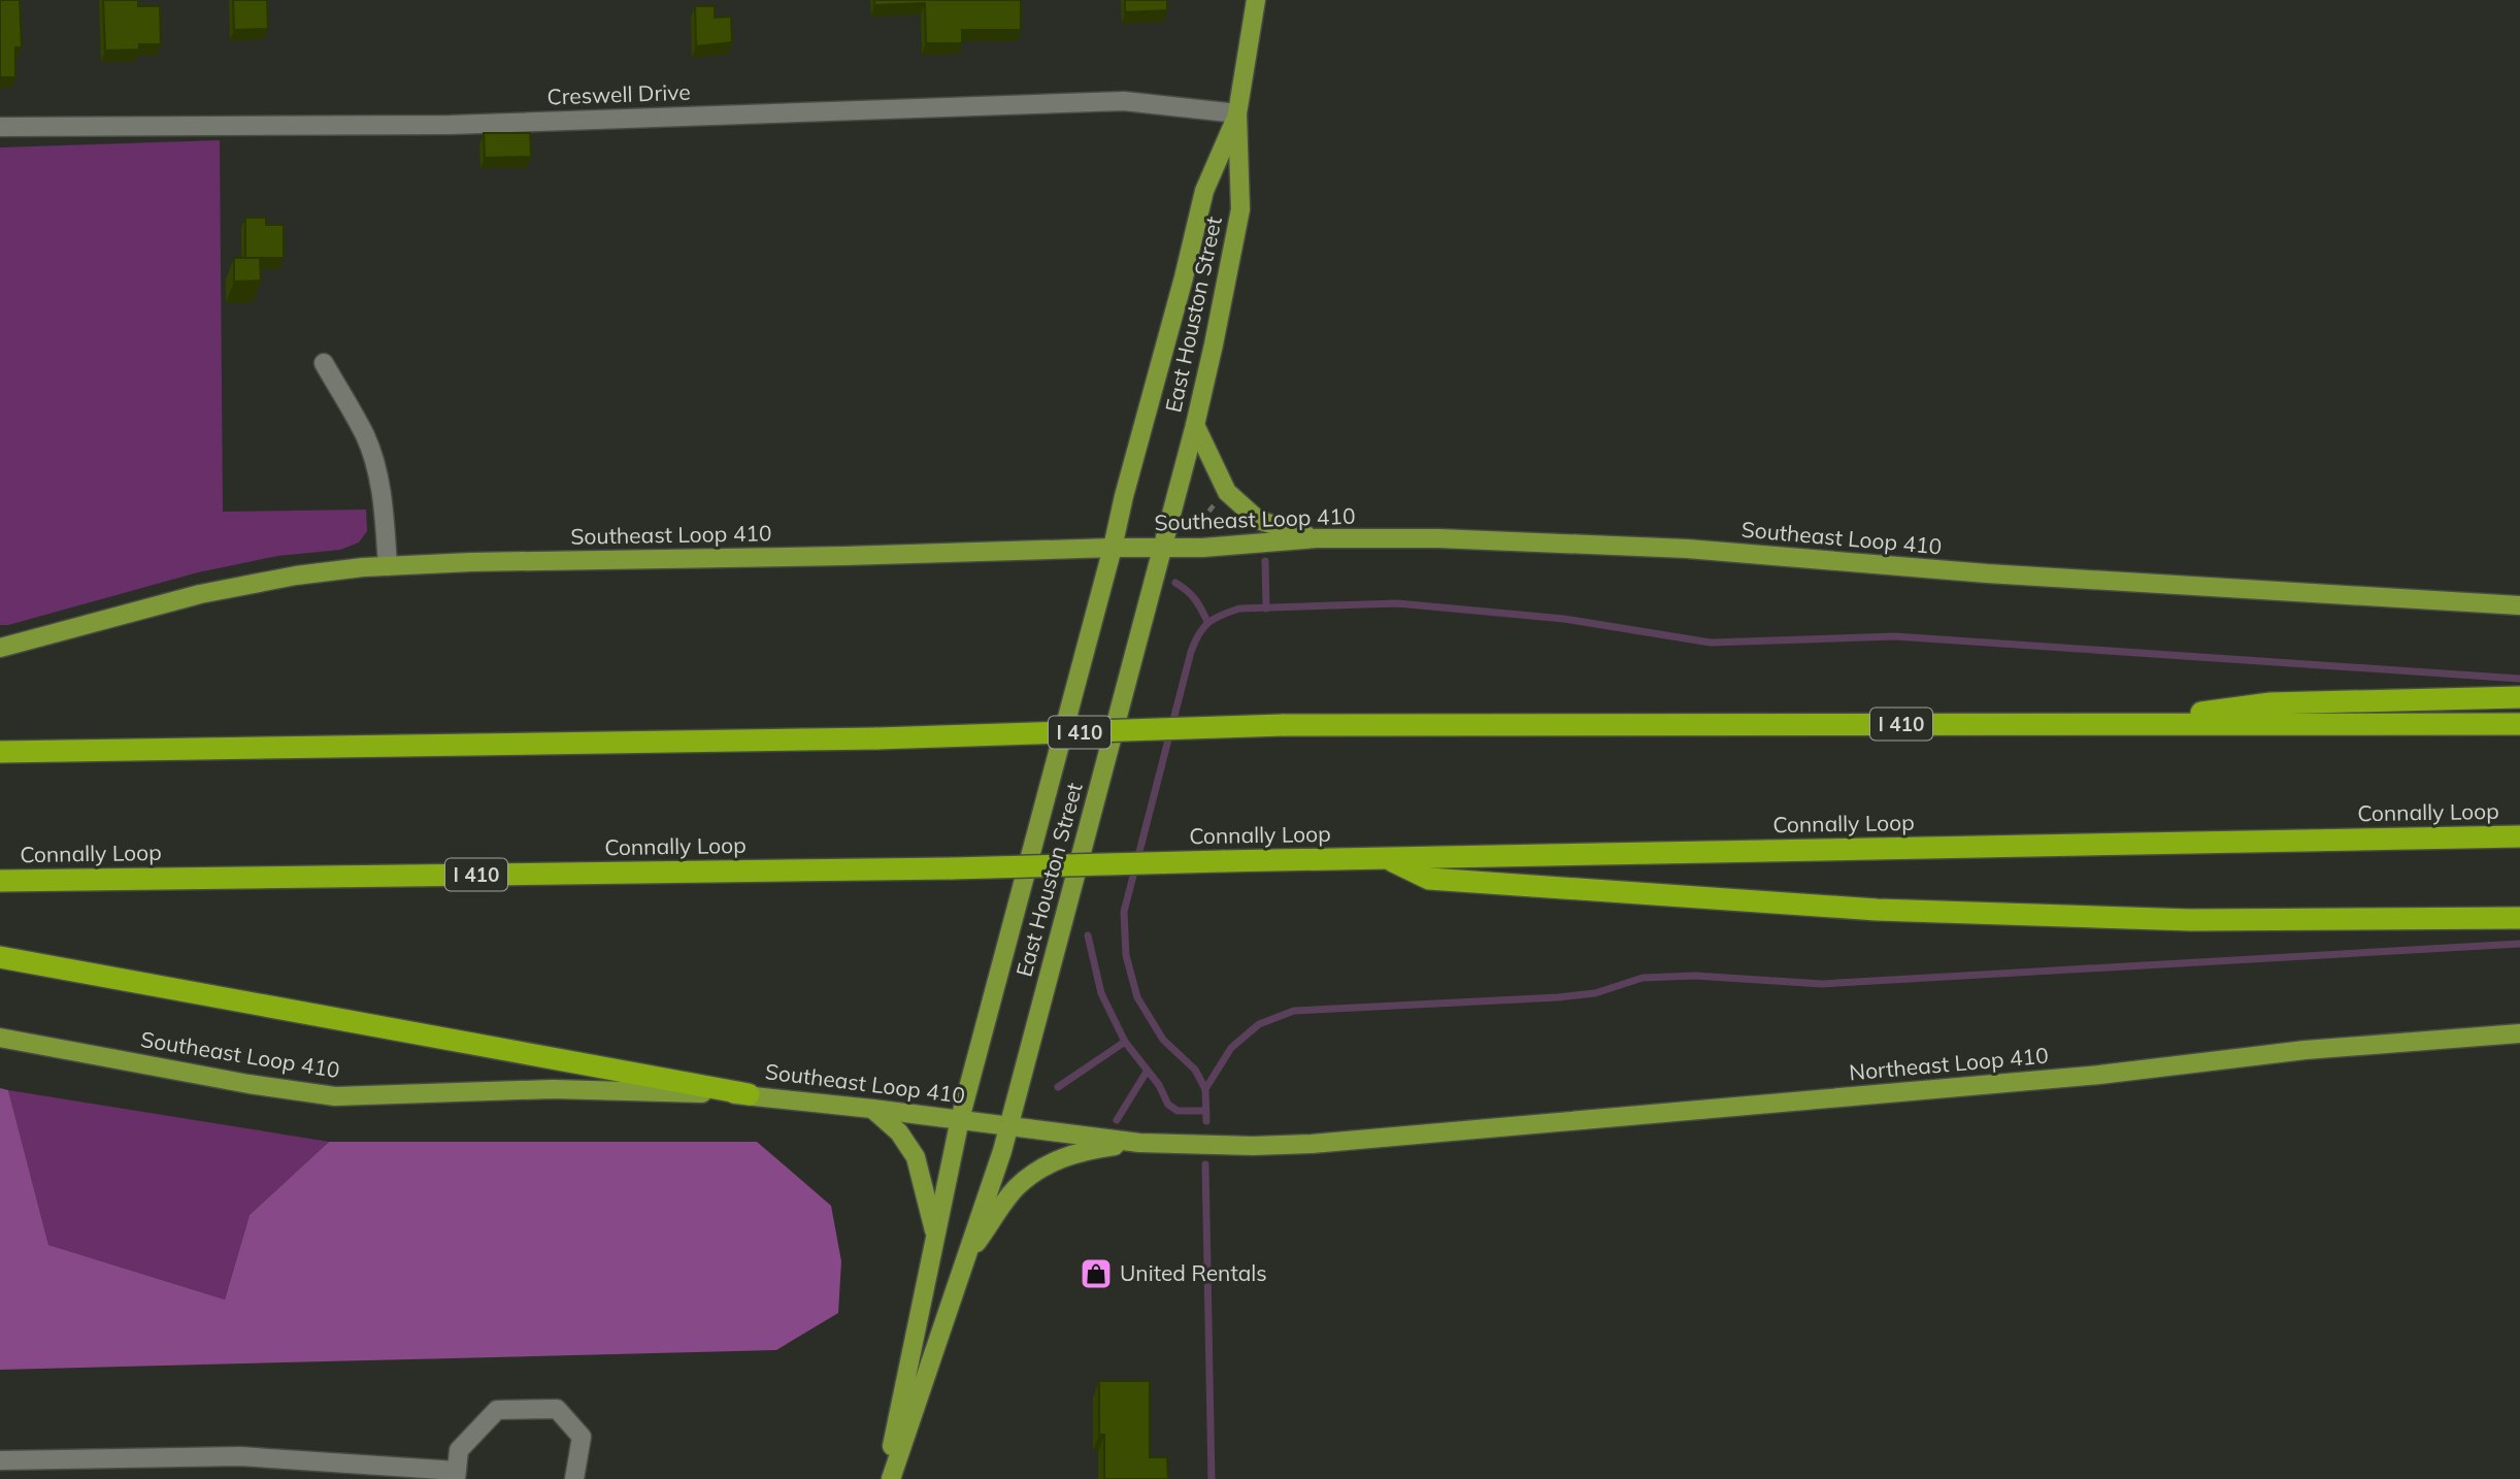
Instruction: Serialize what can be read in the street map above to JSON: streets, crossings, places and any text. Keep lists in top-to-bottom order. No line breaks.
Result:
{"streets":{"highway":["I 410","Connally Loop"],"main road":["East Houston Street","Southeast Loop 410","Northeast Loop 410"],"street":["Creswell Drive"]},"crossings":[["Creswell Drive","East Houston Street"],["East Houston Street","Southeast Loop 410"],["Southeast Loop 410","Northeast Loop 410"]],"places":{"shop":["United Rentals"]}}
